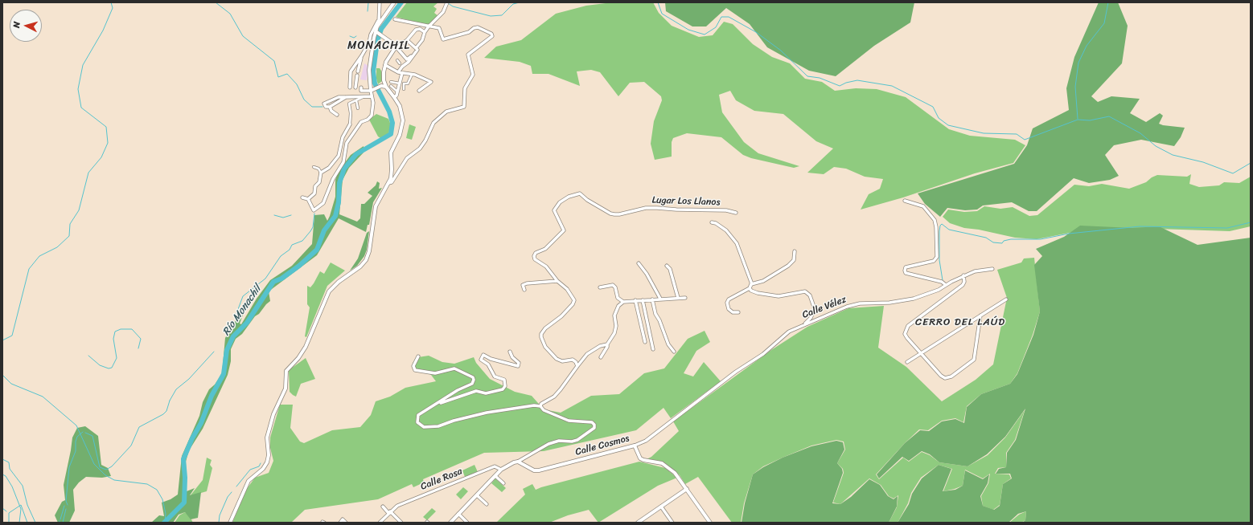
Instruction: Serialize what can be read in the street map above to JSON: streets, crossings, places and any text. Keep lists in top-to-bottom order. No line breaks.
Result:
{"streets":{"street":["Lugar Los Llanos","Calle Vélez","Calle Cosmos","Calle Rosa"]},"crossings":[["Calle Vélez","Calle Cosmos"]],"districts":["MONACHIL","CERRO DEL LAÚD"],"water":["Río Monachil"],"north":"left"}
